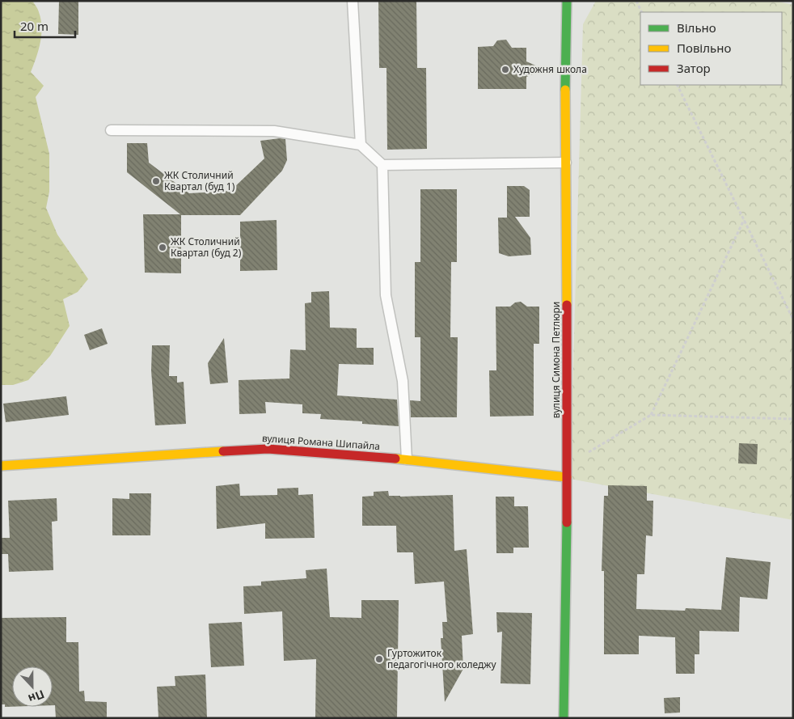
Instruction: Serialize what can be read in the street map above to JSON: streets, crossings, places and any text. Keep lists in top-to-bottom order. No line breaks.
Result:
{"streets":{"street":["вулиця Симона Петлюри","вулиця Романа Шипайла"]},"crossings":[["вулиця Симона Петлюри","вулиця Романа Шипайла"]],"places":["Художня школа","ЖК Столичний Квартал (буд 1)","ЖК Столичний Квартал (буд 2)","Гуртожиток педагогічного коледжу"],"legend":["Вільно","Повільно","Затор"],"scale_bar":"20 m","north":"bottom"}
